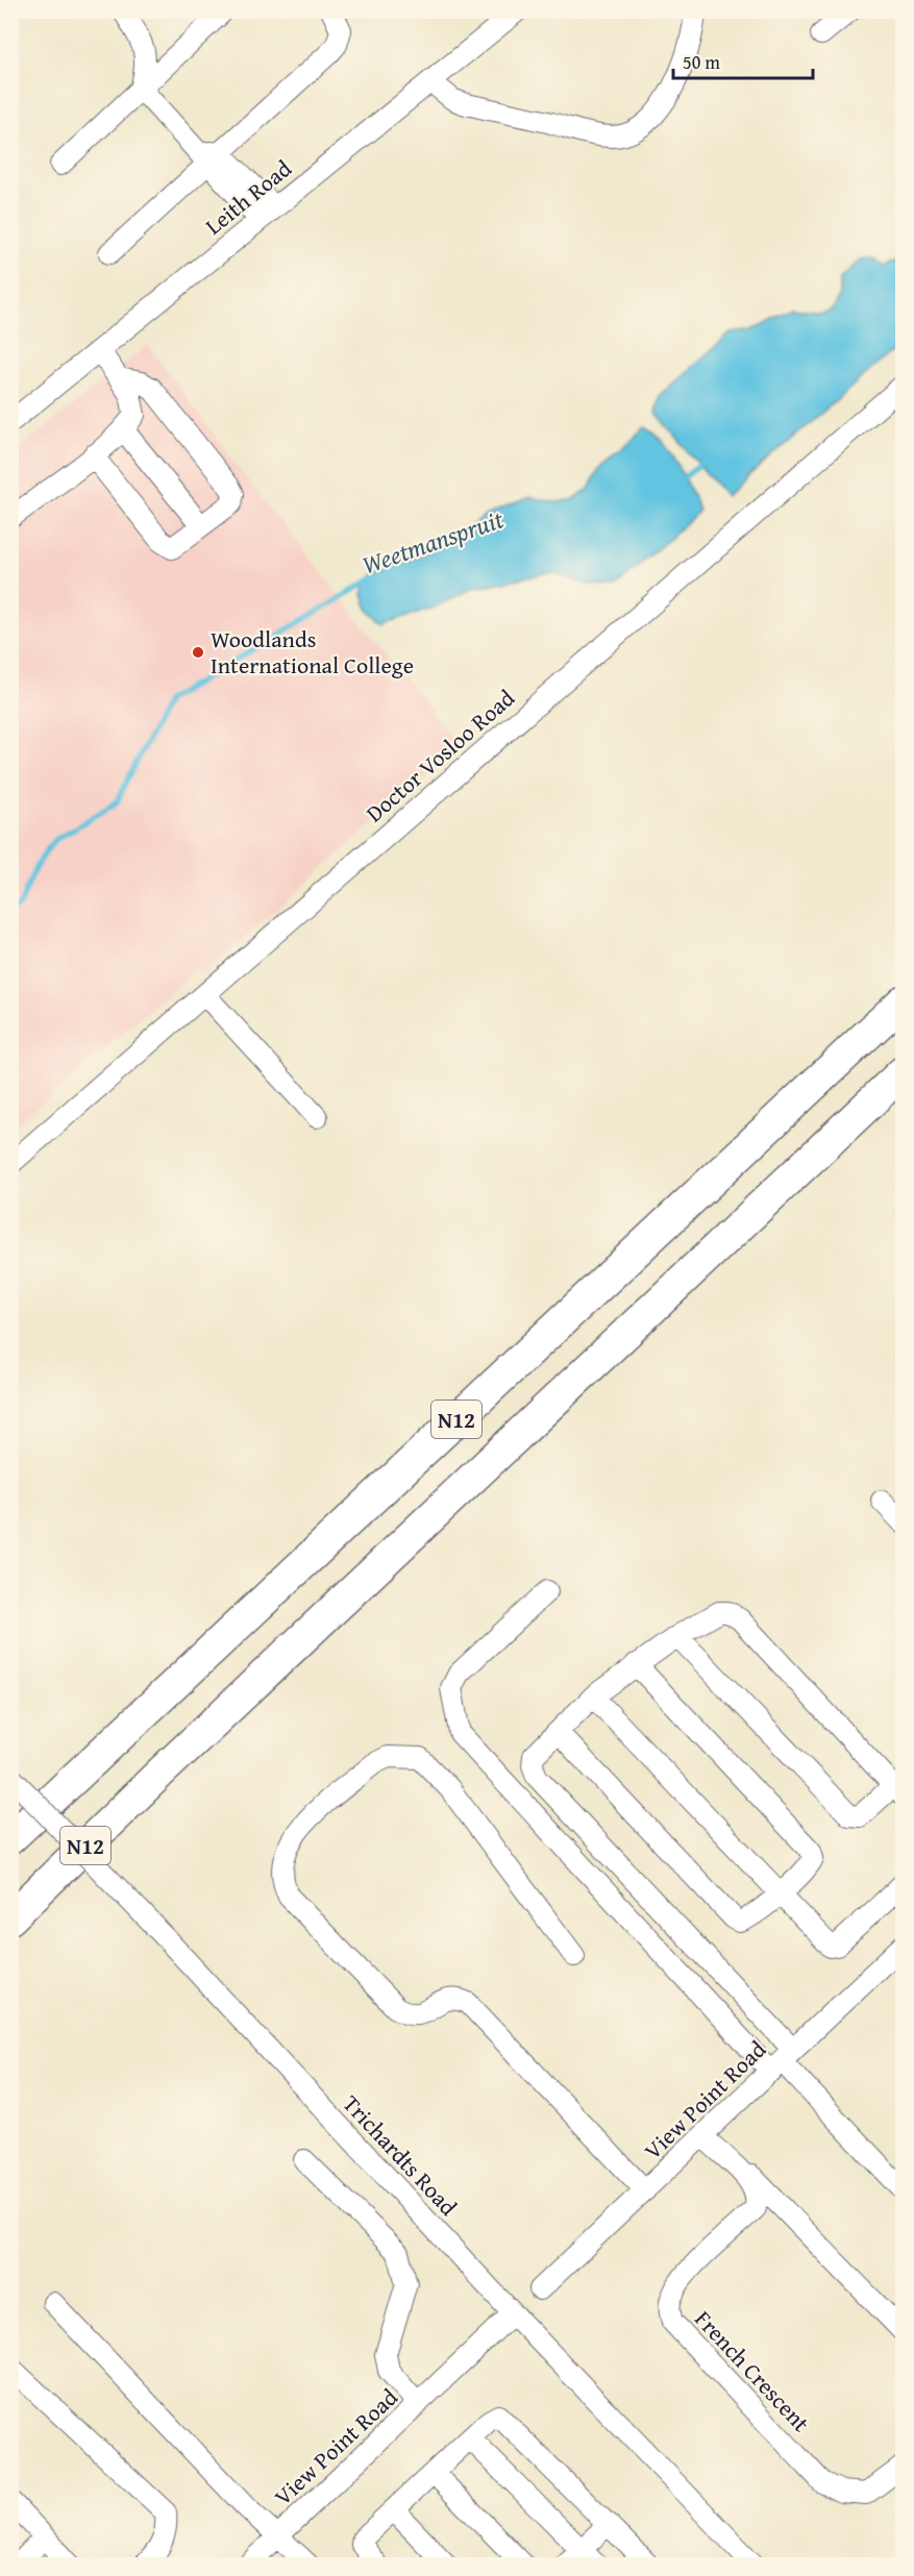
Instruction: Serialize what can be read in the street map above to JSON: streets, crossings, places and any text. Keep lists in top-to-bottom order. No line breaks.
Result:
{"streets":{"highway":["N12"],"street":["Leith Road","Doctor Vosloo Road","View Point Road","Trichardts Road","French Crescent"]},"crossings":[["View Point Road","Trichardts Road"],["View Point Road","French Crescent"]],"water":["Weetmanspruit"],"places":["Woodlands International College"],"scale_bar":"50 m"}
